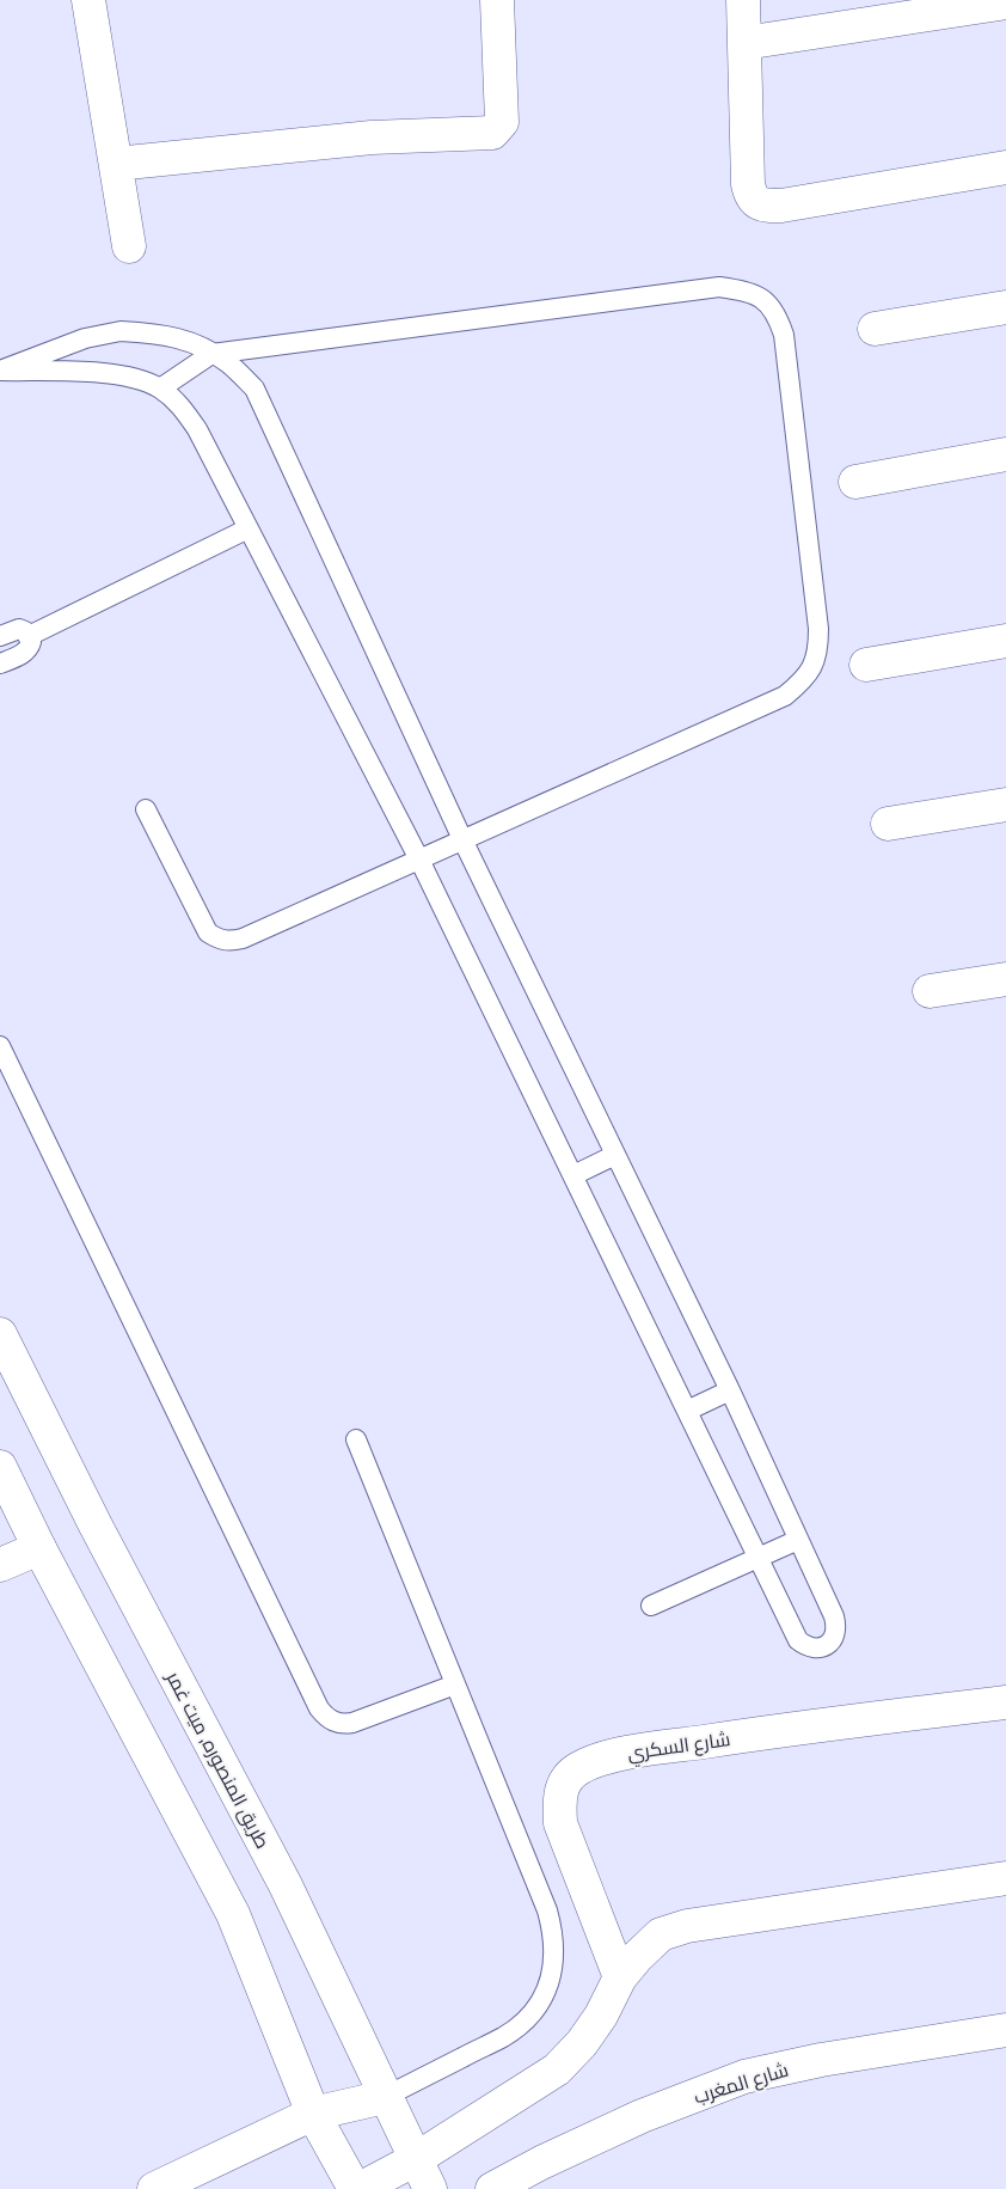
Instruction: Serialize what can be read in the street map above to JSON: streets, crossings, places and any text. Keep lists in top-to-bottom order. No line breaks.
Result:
{"streets":{"street":["شارع السكري","طريق المنصوره, ميت غمر","شارع المغرب"]}}
